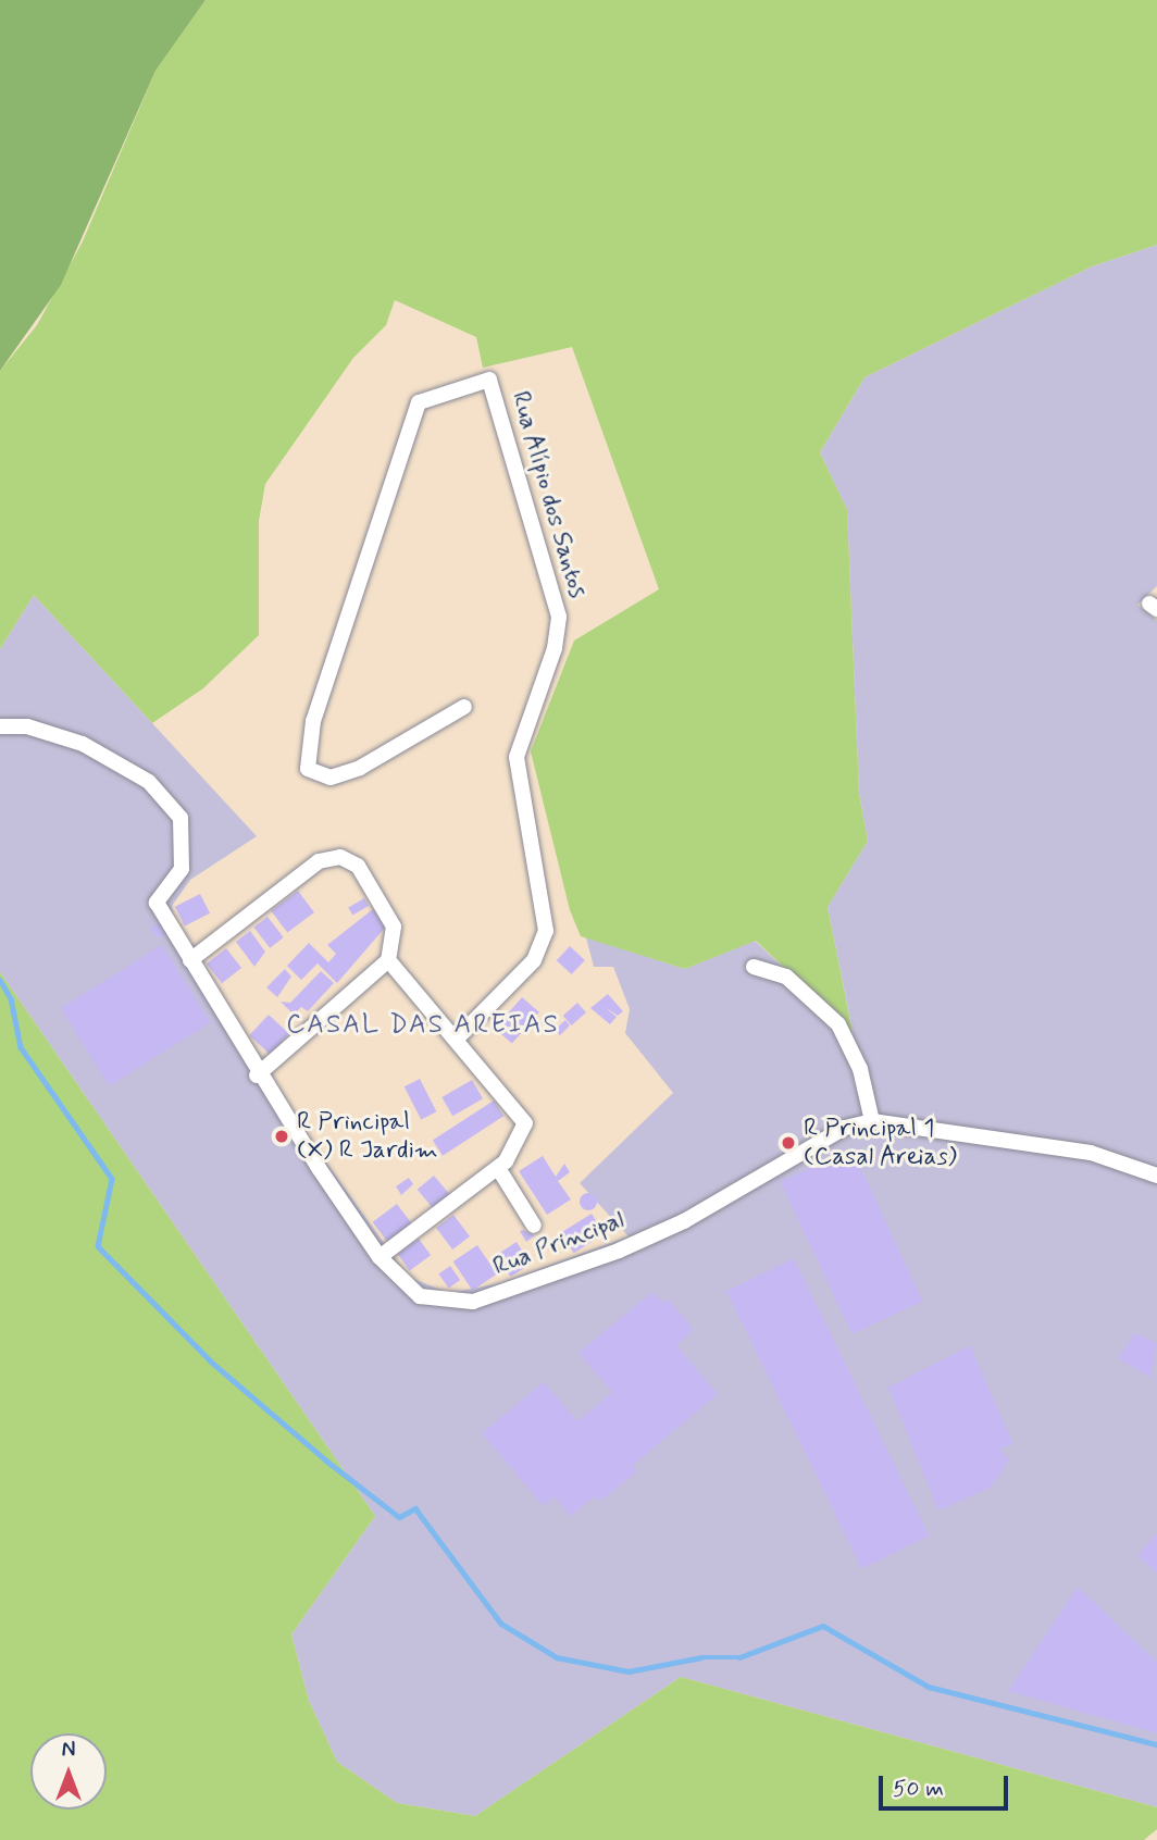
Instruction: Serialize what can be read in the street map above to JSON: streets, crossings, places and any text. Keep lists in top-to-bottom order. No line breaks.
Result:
{"streets":{"street":["Rua Alípio dos Santos","Rua Principal"]},"districts":["CASAL DAS AREIAS"],"places":["R Principal (X) R Jardim","R Principal 1 (Casal Areias)"],"scale_bar":"50 m","north":"top"}
